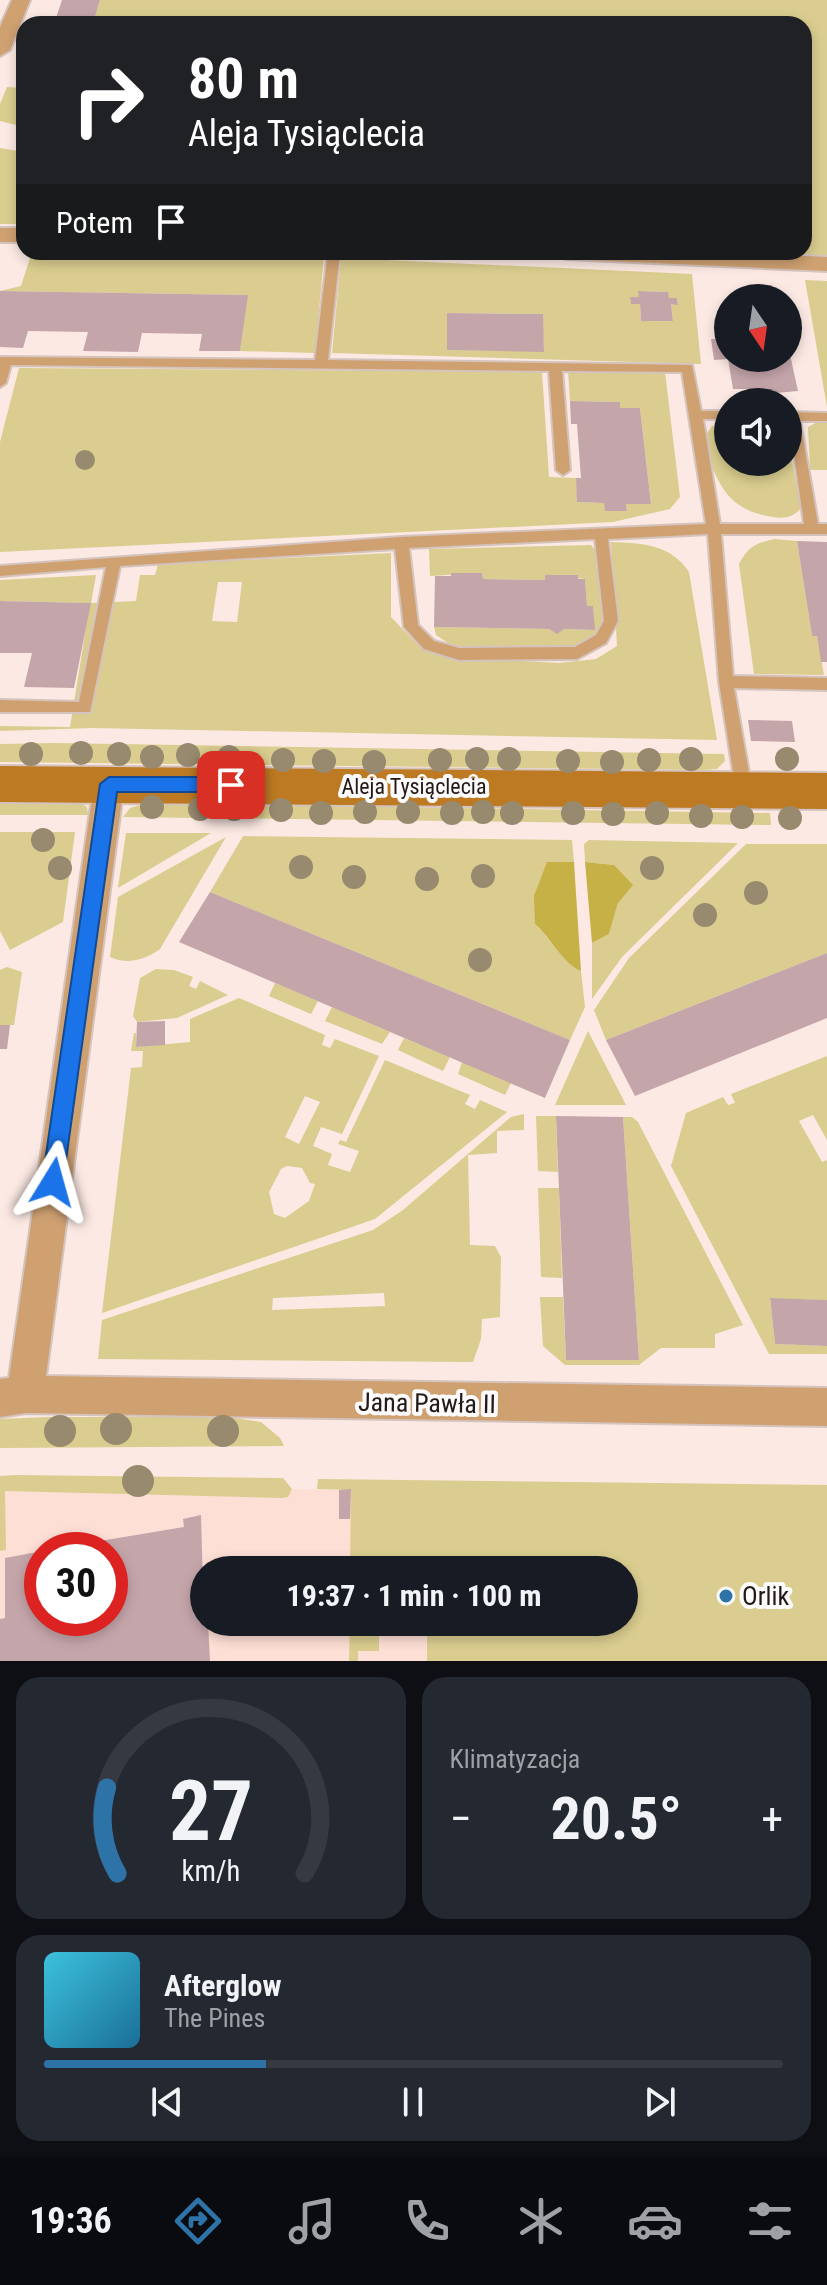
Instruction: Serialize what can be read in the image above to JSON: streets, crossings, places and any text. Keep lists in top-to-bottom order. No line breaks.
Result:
{"streets":{"street":["Aleja Tysiąclecia","Jana Pawła II"]},"crossings":[["Aleja Tysiąclecia","Jana Pawła II"]],"places":["Orlik"],"north":"bottom","page":{"turn":["80 m","Aleja Tysiąclecia"],"then":"Potem","limit":"30","trip":"19:37 · 1 min · 100 m","tile":"Klimatyzacja","heat":["−","20.5°","+"],"song":["Afterglow","The Pines"],"tabs":"19:36","gauge":["27","km/h"]}}
